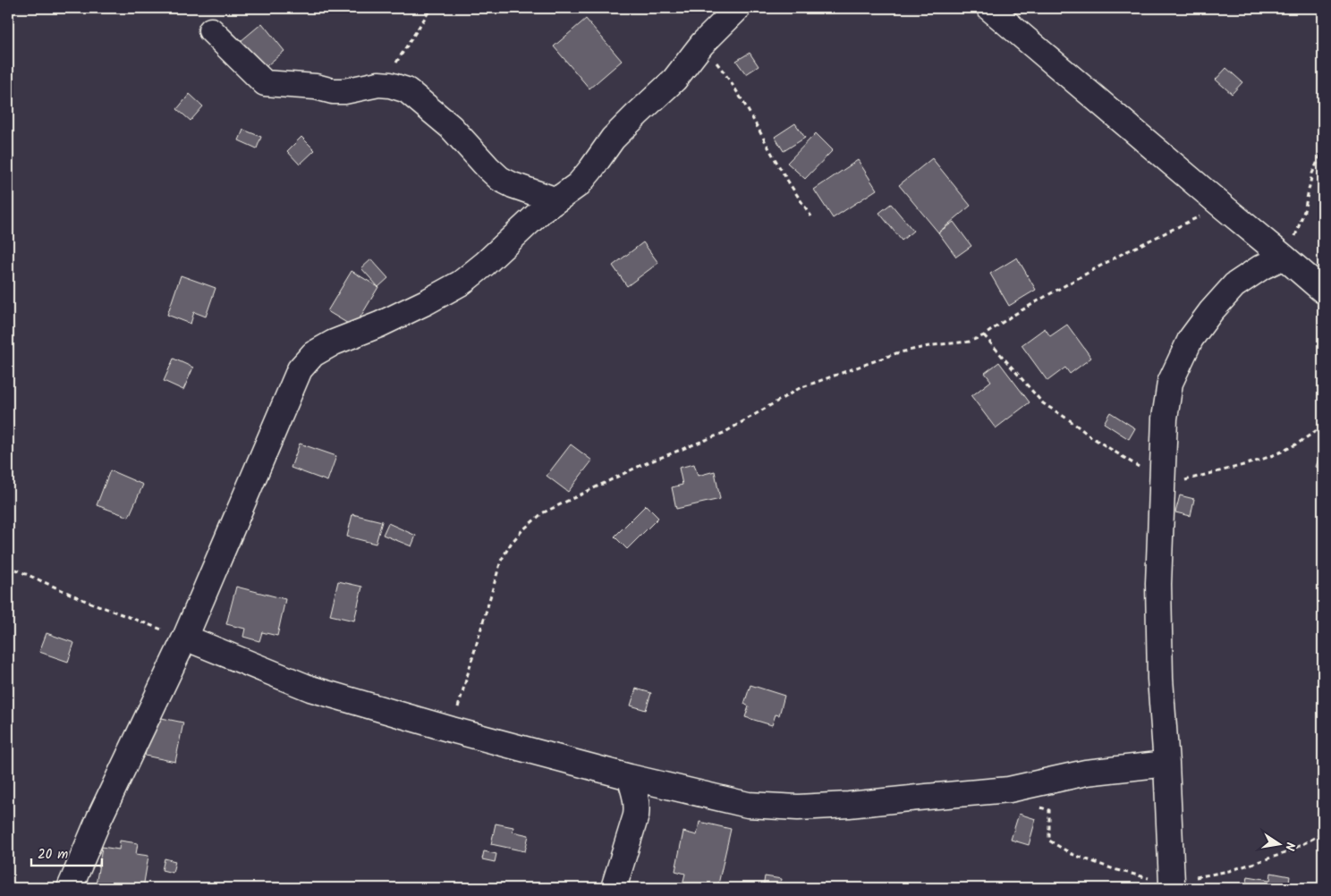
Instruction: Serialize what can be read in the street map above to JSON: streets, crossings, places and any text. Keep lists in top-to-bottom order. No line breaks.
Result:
{"scale_bar":"20 m","north":"right"}
